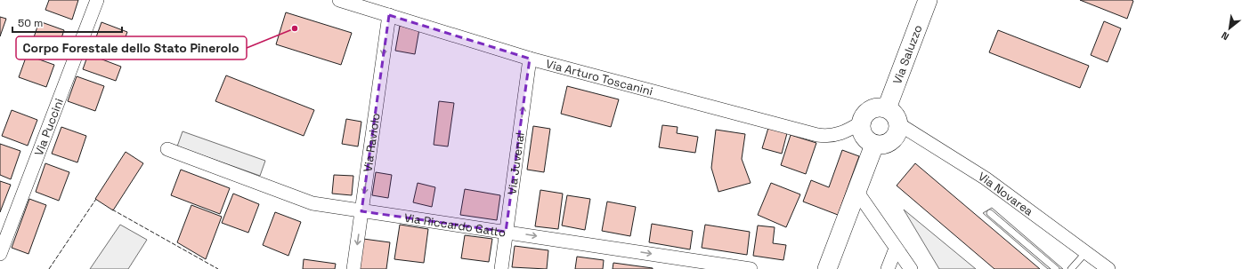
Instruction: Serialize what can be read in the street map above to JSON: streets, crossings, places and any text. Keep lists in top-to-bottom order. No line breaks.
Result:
{"streets":{"main road":["Via Saluzzo"],"street":["Via Arturo Toscanini","Via Puccini","Via Raviolo","Via Juvenal","Via Novarea","Via Riccardo Gatto"]},"crossings":[["Via Saluzzo","Via Arturo Toscanini"],["Via Saluzzo","Via Novarea"],["Via Arturo Toscanini","Via Raviolo"],["Via Arturo Toscanini","Via Juvenal"],["Via Arturo Toscanini","Via Novarea"],["Via Raviolo","Via Riccardo Gatto"],["Via Juvenal","Via Riccardo Gatto"]],"one_way":["Via Raviolo","Via Juvenal","Via Riccardo Gatto"],"places":["Corpo Forestale dello Stato Pinerolo"],"scale_bar":"50 m","north":"bottom left"}
